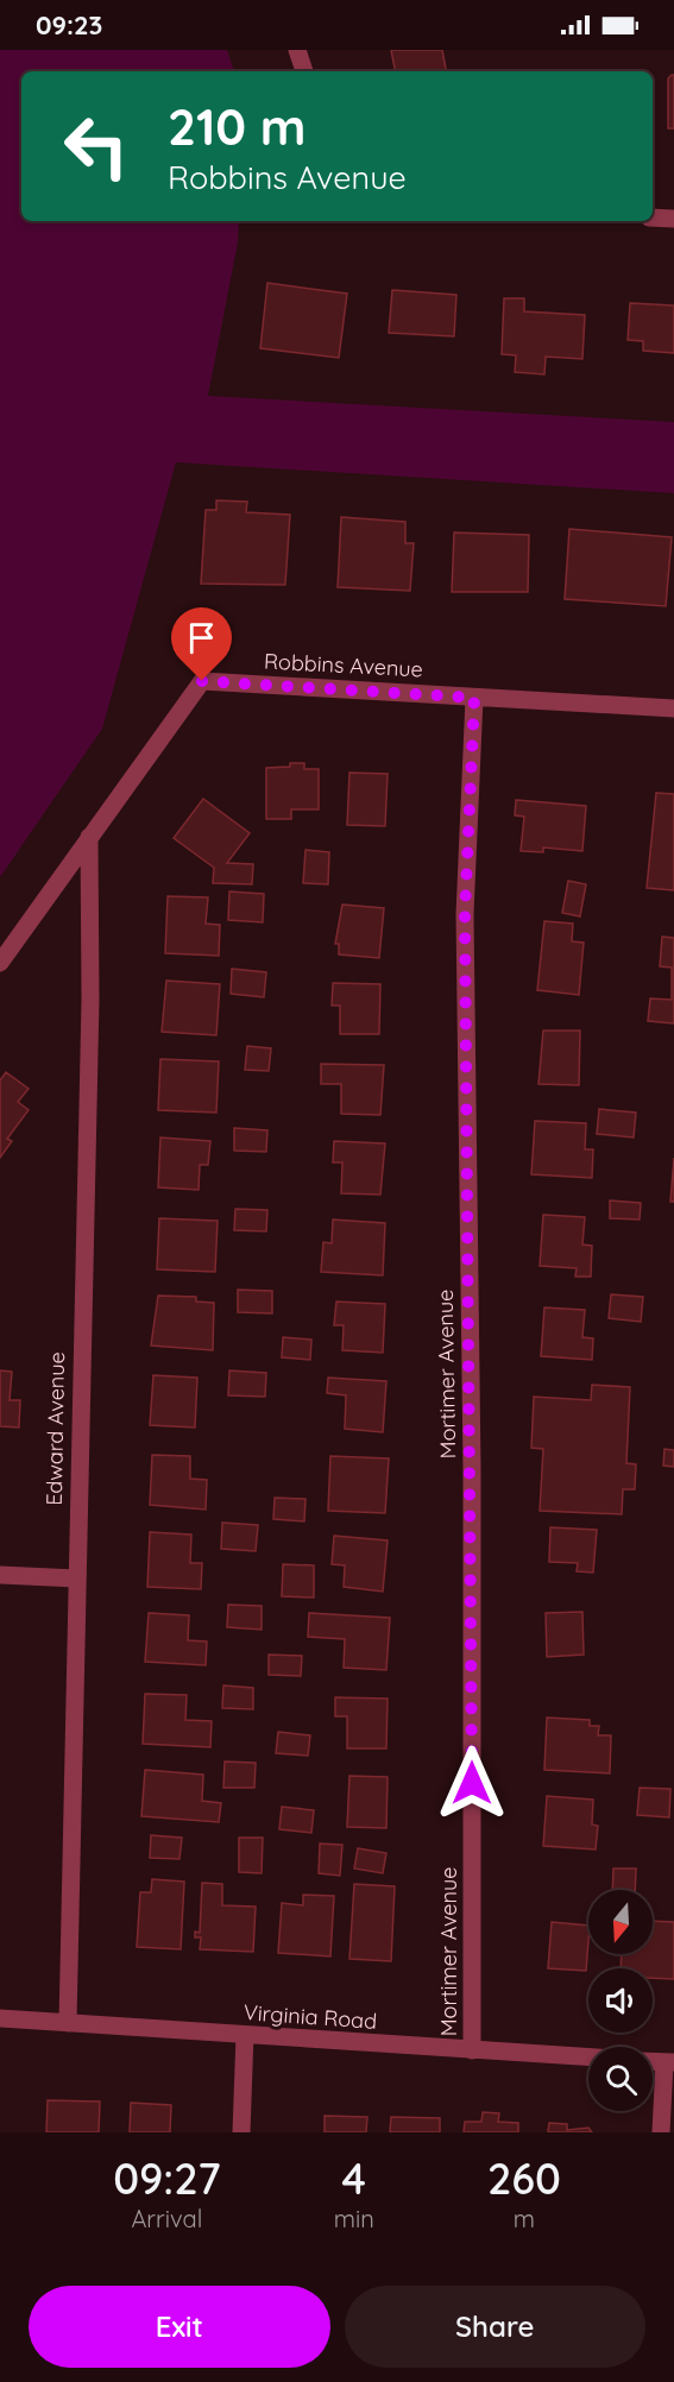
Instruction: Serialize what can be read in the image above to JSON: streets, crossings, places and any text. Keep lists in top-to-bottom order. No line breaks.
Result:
{"streets":{"street":["Robbins Avenue","Mortimer Avenue","Edward Avenue","Virginia Road"]},"crossings":[["Robbins Avenue","Mortimer Avenue"],["Robbins Avenue","Edward Avenue"],["Mortimer Avenue","Virginia Road"],["Edward Avenue","Virginia Road"]],"north":"bottom","page":{"status":"09:23","turn":["210 m","Robbins Avenue"],"eta":["09:27","Arrival","4","min","260","m"],"buttons":["Exit","Share"]}}
